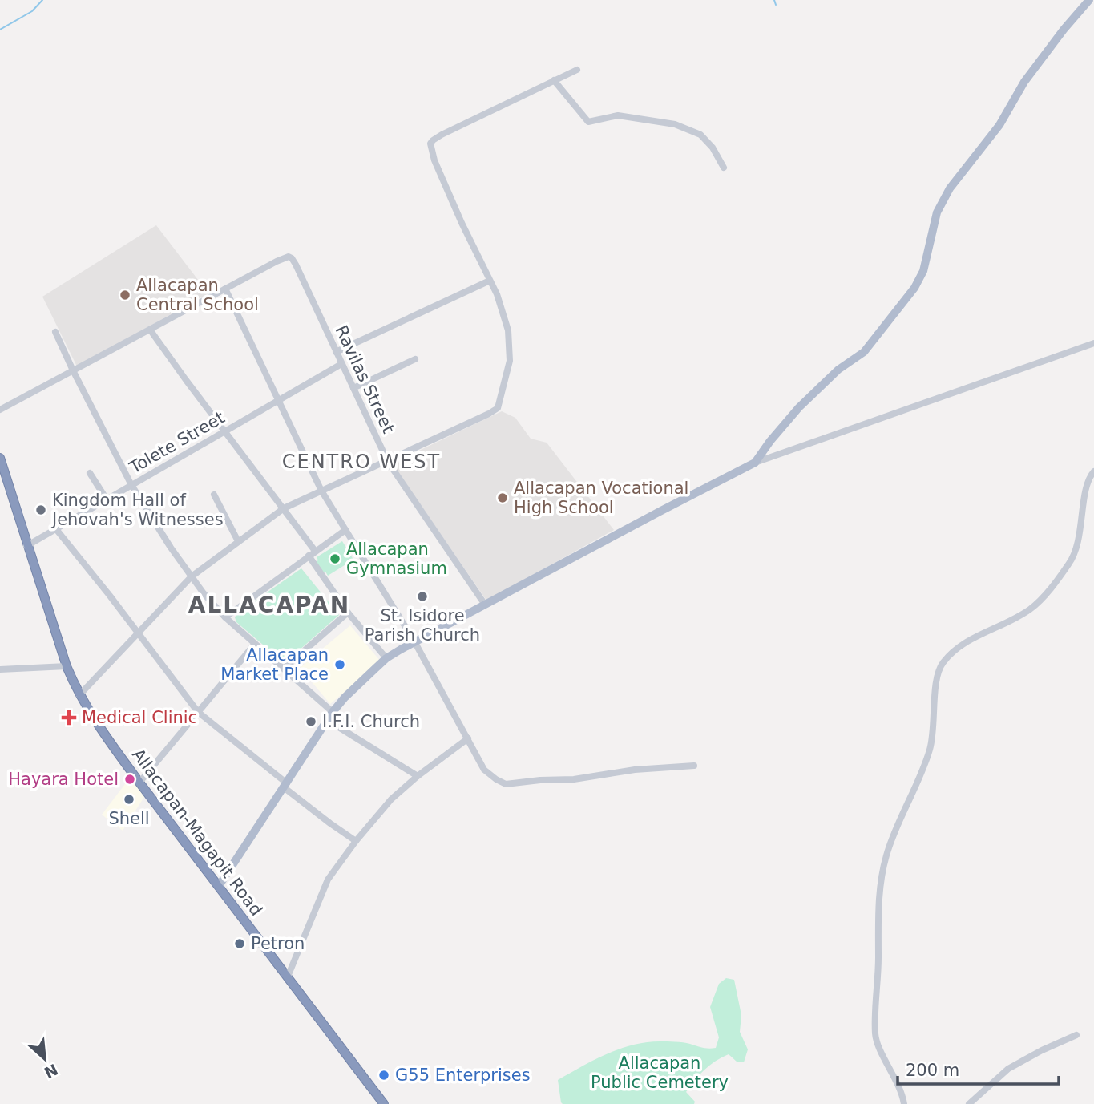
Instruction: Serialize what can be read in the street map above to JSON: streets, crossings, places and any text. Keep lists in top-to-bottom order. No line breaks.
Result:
{"streets":{"highway":["Allacapan-Magapit Road"],"street":["Ravilas Street","Tolete Street"]},"crossings":[["Ravilas Street","Tolete Street"],["Tolete Street","Allacapan-Magapit Road"]],"districts":["CENTRO WEST","ALLACAPAN"],"parks":["Allacapan Public Cemetery"],"places":{"other":["Allacapan Central School","Allacapan Vocational High School","Kingdom Hall of Jehovah's Witnesses","Allacapan Gymnasium","St. Isidore Parish Church","Allacapan Market Place","I.F.I. Church","Hayara Hotel","Shell","Petron","G55 Enterprises"],"health":["Medical Clinic"]},"scale_bar":"200 m","north":"bottom right"}
